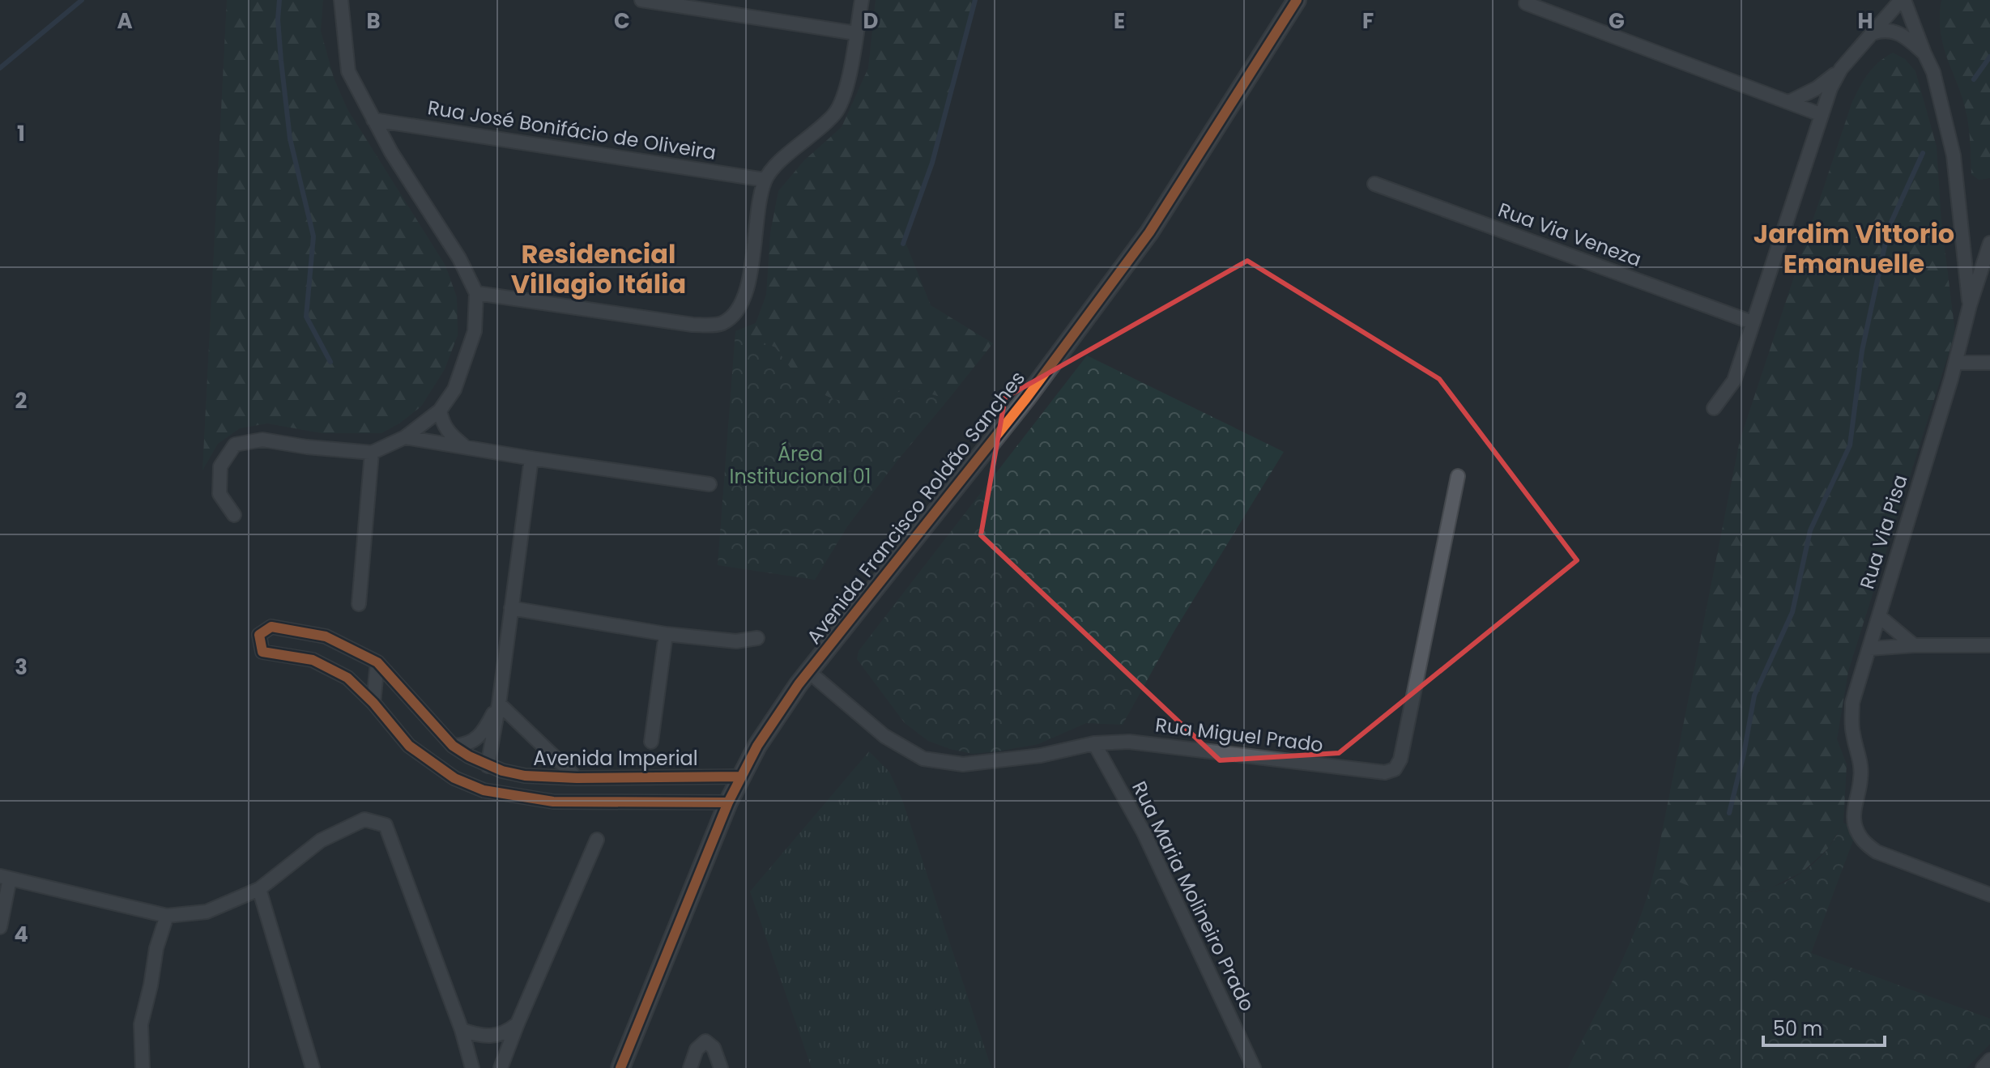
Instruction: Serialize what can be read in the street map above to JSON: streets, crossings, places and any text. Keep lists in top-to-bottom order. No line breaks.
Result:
{"streets":{"street":["Rua José Bonifácio de Oliveira","Rua Via Veneza","Avenida Francisco Roldão Sanches","Rua Via Pisa","Rua Miguel Prado","Avenida Imperial","Rua Maria Molineiro Prado"]},"crossings":[["Avenida Francisco Roldão Sanches","Rua Miguel Prado"],["Avenida Francisco Roldão Sanches","Avenida Imperial"],["Rua Miguel Prado","Rua Maria Molineiro Prado"]],"districts":["Jardim Vittorio Emanuelle","Residencial Villagio Itália"],"parks":["Área Institucional 01"],"scale_bar":"50 m","grid":{"columns":["A","B","C","D","E","F","G","H"],"rows":["1","2","3","4"]}}
